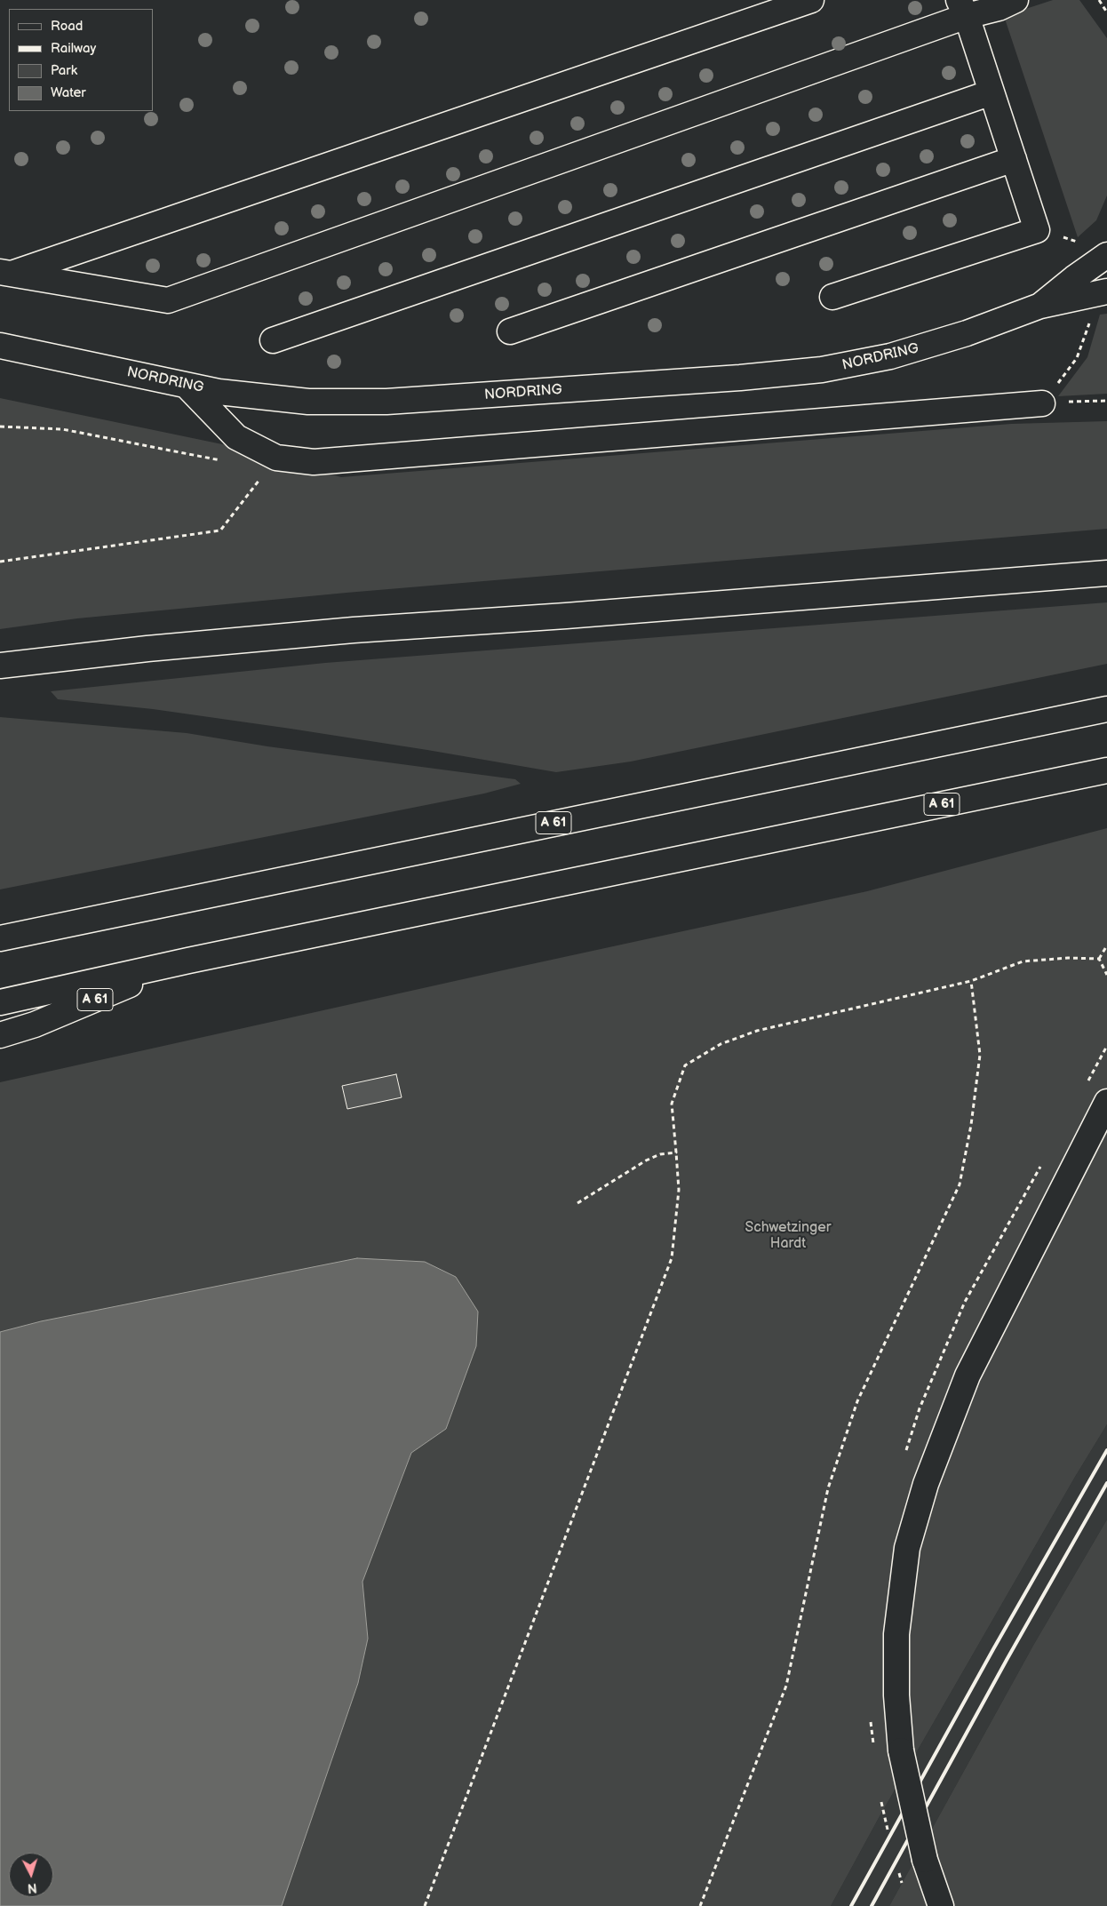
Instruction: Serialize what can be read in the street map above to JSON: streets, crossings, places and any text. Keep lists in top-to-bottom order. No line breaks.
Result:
{"streets":{"main road":["NORDRING","A 61"]},"parks":["Schwetzinger Hardt"],"legend":["Road","Railway","Park","Water"],"north":"bottom"}
